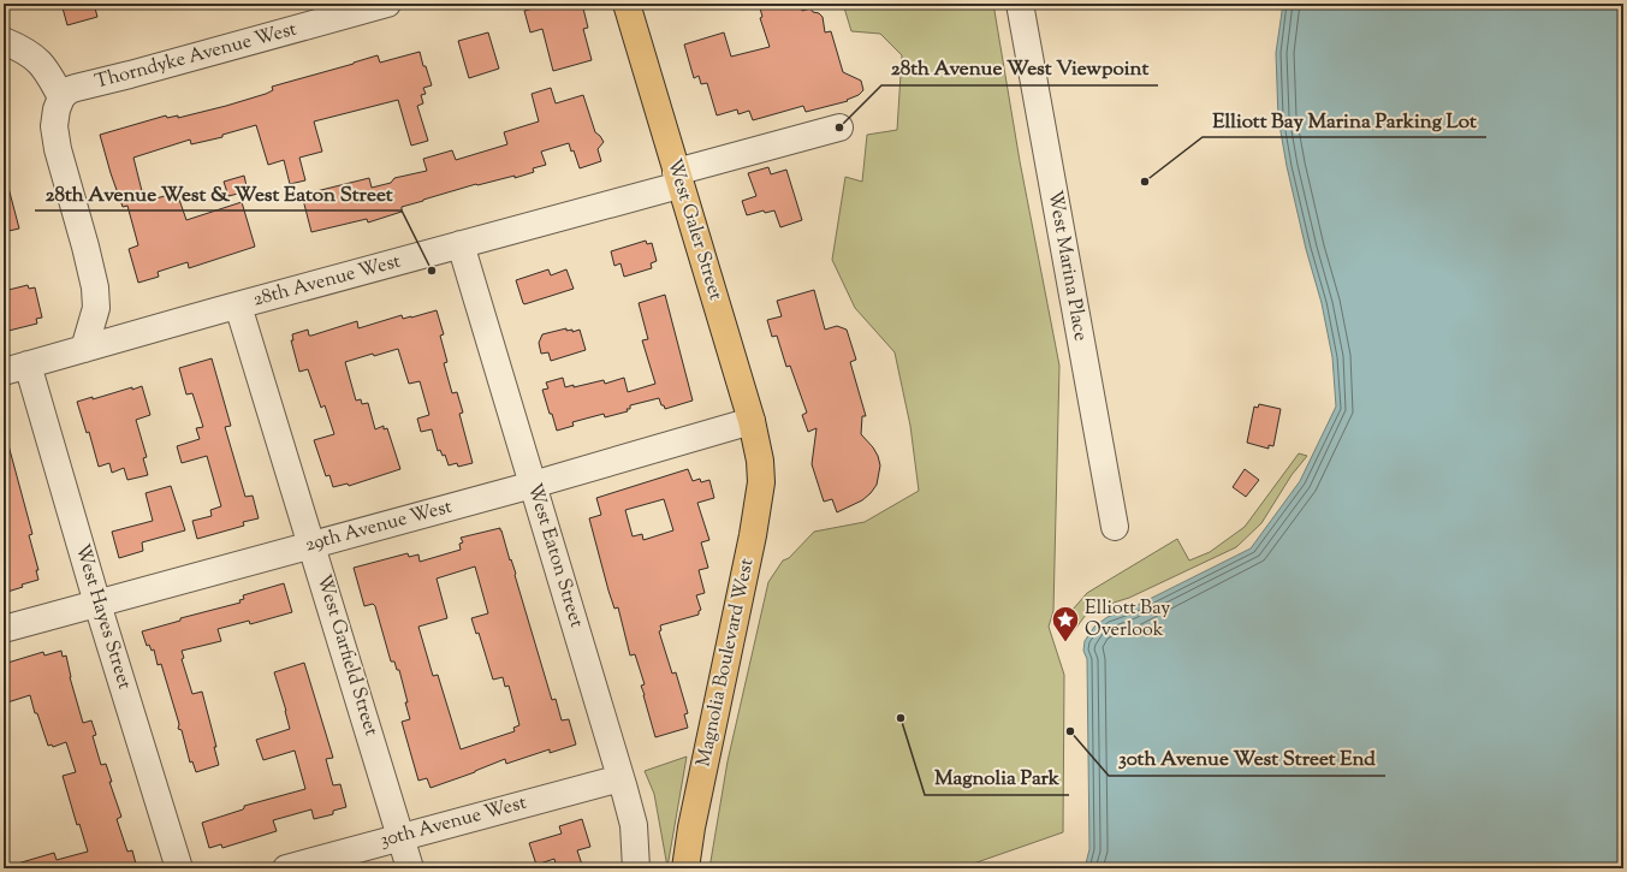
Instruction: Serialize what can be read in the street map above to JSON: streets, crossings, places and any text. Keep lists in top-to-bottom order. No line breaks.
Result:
{"streets":{"main road":["West Galer Street","Magnolia Boulevard West"],"street":["Thorndyke Avenue West","West Marina Place","28th Avenue West","29th Avenue West","West Eaton Street","West Hayes Street","West Garfield Street","30th Avenue West"]},"crossings":[["West Galer Street","28th Avenue West"],["West Galer Street","29th Avenue West"],["West Galer Street","Magnolia Boulevard West"],["28th Avenue West","West Eaton Street"],["28th Avenue West","West Hayes Street"],["28th Avenue West","West Garfield Street"],["29th Avenue West","West Eaton Street"],["29th Avenue West","West Hayes Street"],["29th Avenue West","West Garfield Street"],["West Eaton Street","30th Avenue West"],["West Garfield Street","30th Avenue West"]],"places":{"other":["28th Avenue West Viewpoint","Elliott Bay Marina Parking Lot","28th Avenue West & West Eaton Street","Magnolia Park","30th Avenue West Street End"],"place":["Elliott Bay Overlook"]}}
